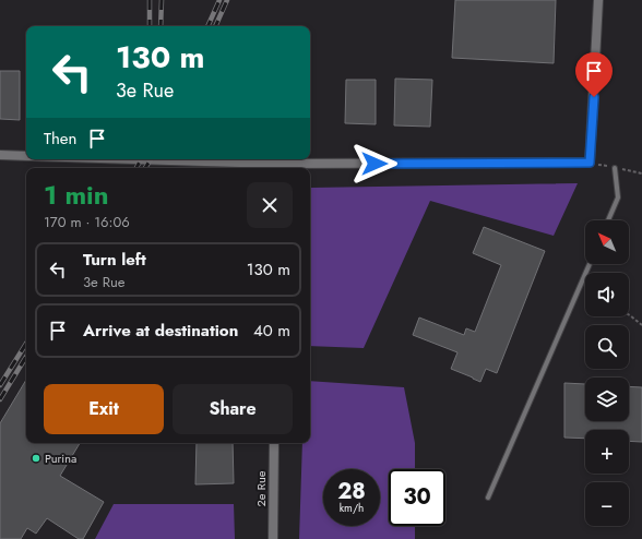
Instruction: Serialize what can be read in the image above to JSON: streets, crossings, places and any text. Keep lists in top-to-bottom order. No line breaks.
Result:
{"streets":{"street":["2e Rue"]},"places":["Purina"],"north":"top left","page":{"turn":["130 m","3e Rue"],"then":"Then","heading":["1 min","170 m · 16:06"],"map_buttons":["+","−"],"list":[{"name":"Turn left","note":"3e Rue","value":"130 m"},{"name":"Arrive at destination","value":"40 m"}],"buttons":["Exit","Share"],"speed":"28 km/h","limit":"30"}}
